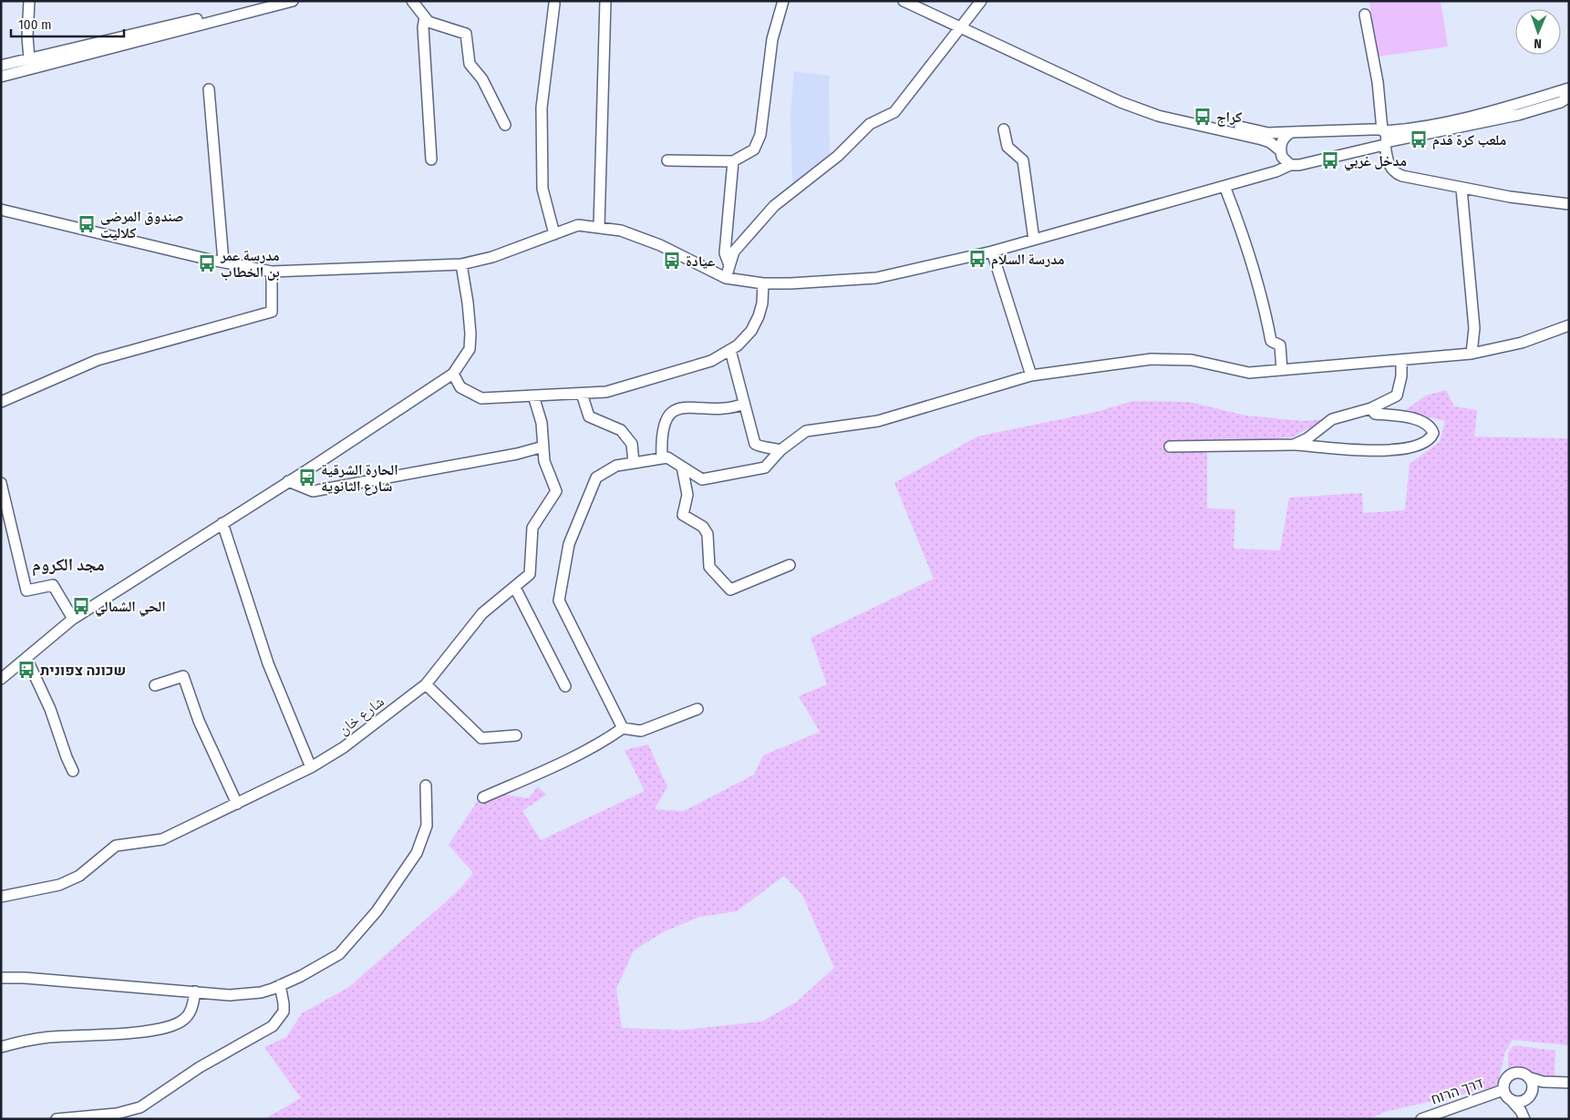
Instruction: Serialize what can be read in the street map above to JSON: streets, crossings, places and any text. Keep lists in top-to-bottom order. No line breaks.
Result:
{"streets":{"street":["شارع خان","דרך הרוח"]},"districts":["مجد الكروم"],"places":{"bus stop":["كراج","ملعب كرة قدم","مدخل غربي","صندوق المرضى كلاليت","مدرسة السلام","عيادة","مدرسة عمر بن الخطاب","الحارة الشرقية شارع الثانوية","الحي الشمالي","שכונה צפונית"]},"scale_bar":"100 m","north":"bottom"}
